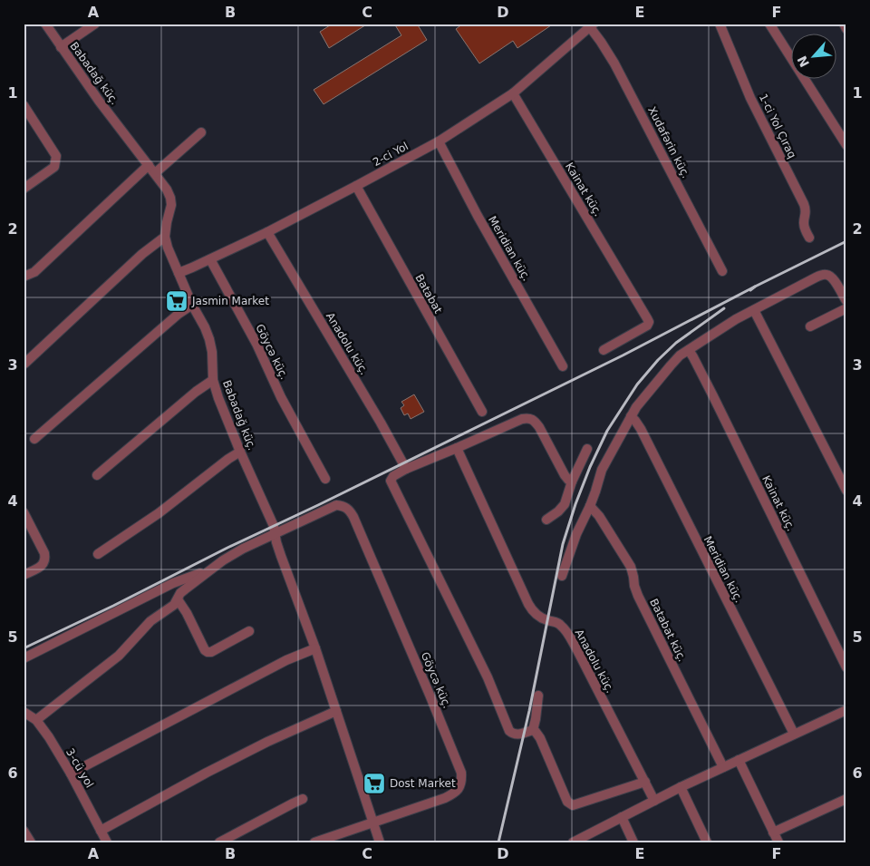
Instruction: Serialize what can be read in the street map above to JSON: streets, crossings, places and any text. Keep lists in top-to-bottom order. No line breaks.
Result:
{"streets":{"street":["Babadağ küç.","1-ci Yol Çıraq","Xudafərin küç.","2-ci Yol","Kainat küç.","Meridian küç.","Batabat","Anadolu küç.","Göycə küç.","Batabat küç.","3-cü yol"]},"crossings":[["Babadağ küç.","2-ci Yol"],["Babadağ küç.","Göycə küç."],["Xudafərin küç.","2-ci Yol"],["2-ci Yol","Kainat küç."],["2-ci Yol","Meridian küç."],["2-ci Yol","Batabat"],["2-ci Yol","Anadolu küç."],["2-ci Yol","Göycə küç."]],"places":{"supermarket":["Jasmin Market","Dost Market"]},"north":"bottom left","grid":{"columns":["A","B","C","D","E","F"],"rows":["1","2","3","4","5","6"]}}
